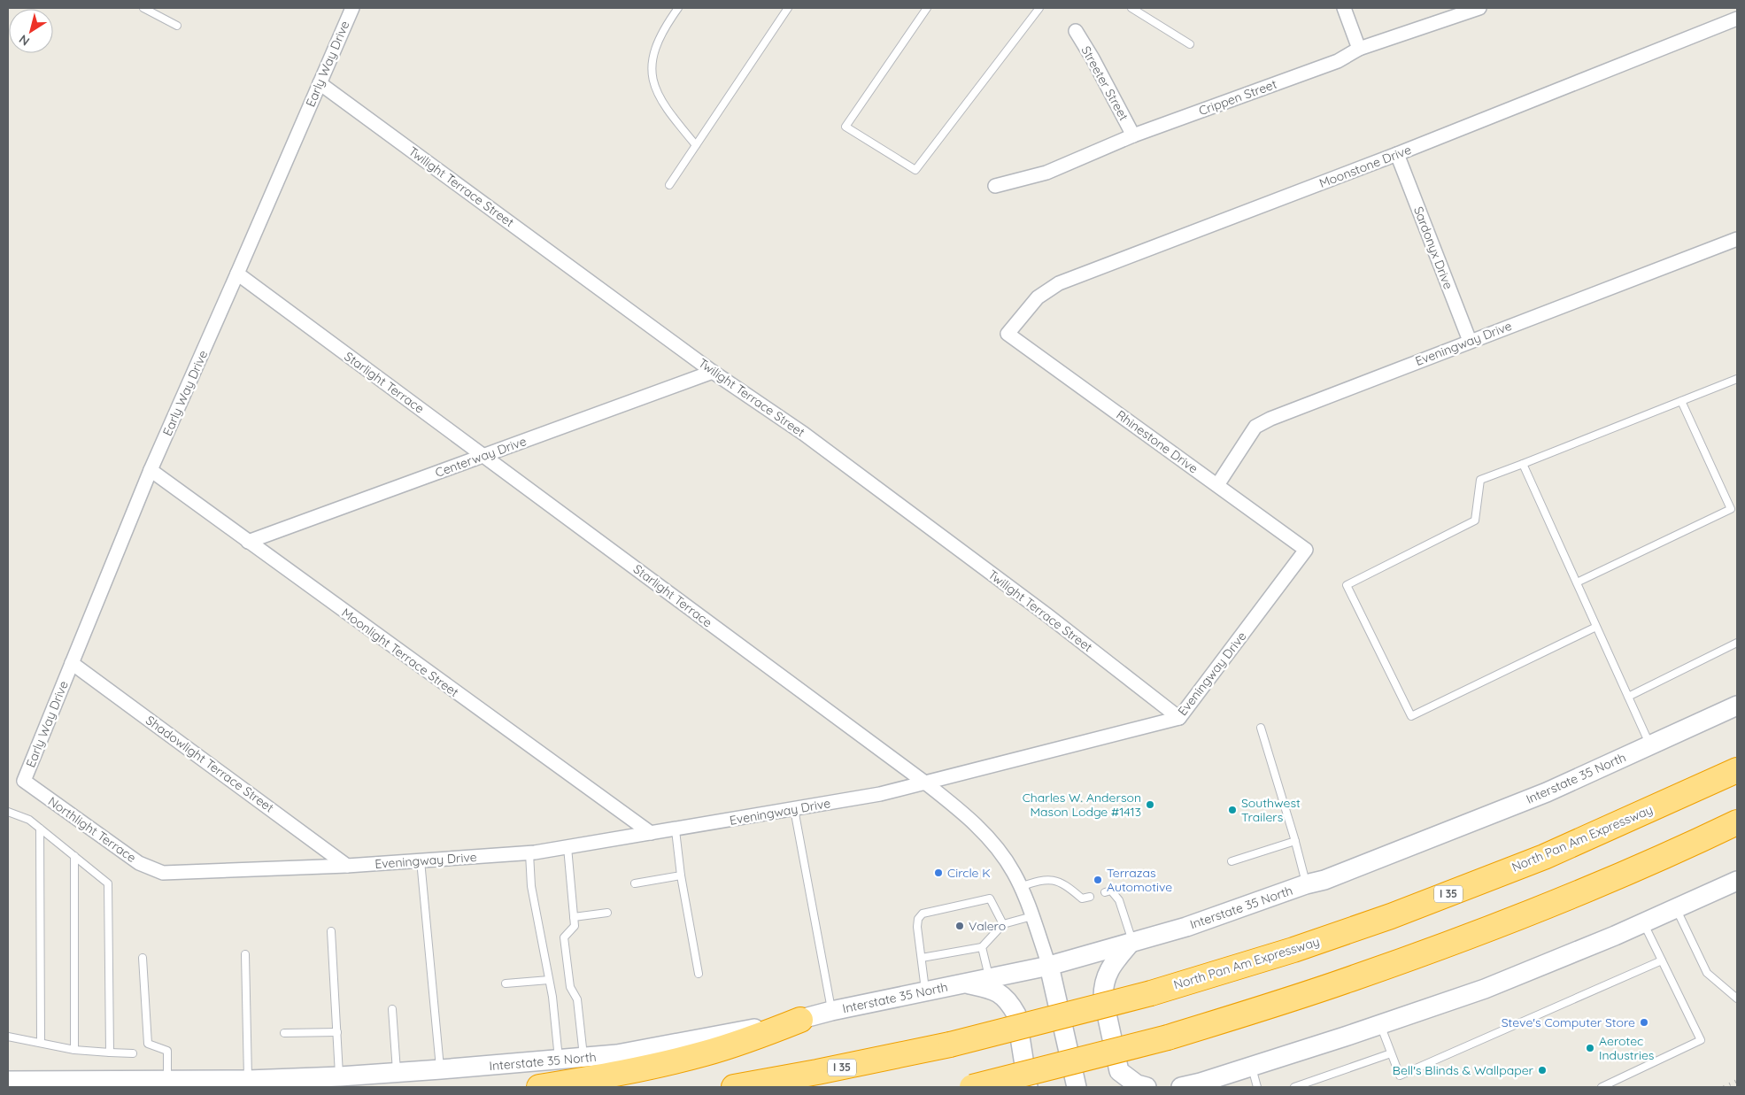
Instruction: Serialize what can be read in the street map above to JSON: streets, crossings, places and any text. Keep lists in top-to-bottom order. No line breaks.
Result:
{"streets":{"highway":["North Pan Am Expressway","I 35"],"main road":["Interstate 35 North"],"street":["Early Way Drive","Streeter Street","Crippen Street","Moonstone Drive","Twilight Terrace Street","Sardonyx Drive","Eveningway Drive","Starlight Terrace","Rhinestone Drive","Centerway Drive","Moonlight Terrace Street","Shadowlight Terrace Street","Northlight Terrace"]},"crossings":[["Early Way Drive","Twilight Terrace Street"],["Early Way Drive","Starlight Terrace"],["Early Way Drive","Moonlight Terrace Street"],["Early Way Drive","Shadowlight Terrace Street"],["Early Way Drive","Northlight Terrace"],["Streeter Street","Crippen Street"],["Moonstone Drive","Sardonyx Drive"],["Moonstone Drive","Rhinestone Drive"],["Twilight Terrace Street","Eveningway Drive"],["Twilight Terrace Street","Centerway Drive"],["Sardonyx Drive","Eveningway Drive"],["Eveningway Drive","Starlight Terrace"],["Eveningway Drive","Rhinestone Drive"],["Eveningway Drive","Moonlight Terrace Street"],["Eveningway Drive","Shadowlight Terrace Street"],["Eveningway Drive","Northlight Terrace"],["Starlight Terrace","Centerway Drive"],["Starlight Terrace","Interstate 35 North"],["Centerway Drive","Moonlight Terrace Street"]],"places":["Charles W. Anderson Mason Lodge #1413","Southwest Trailers","Circle K","Terrazas Automotive","Valero","Steve's Computer Store","Aerotec Industries","Bell's Blinds & Wallpaper"],"north":"bottom left"}
